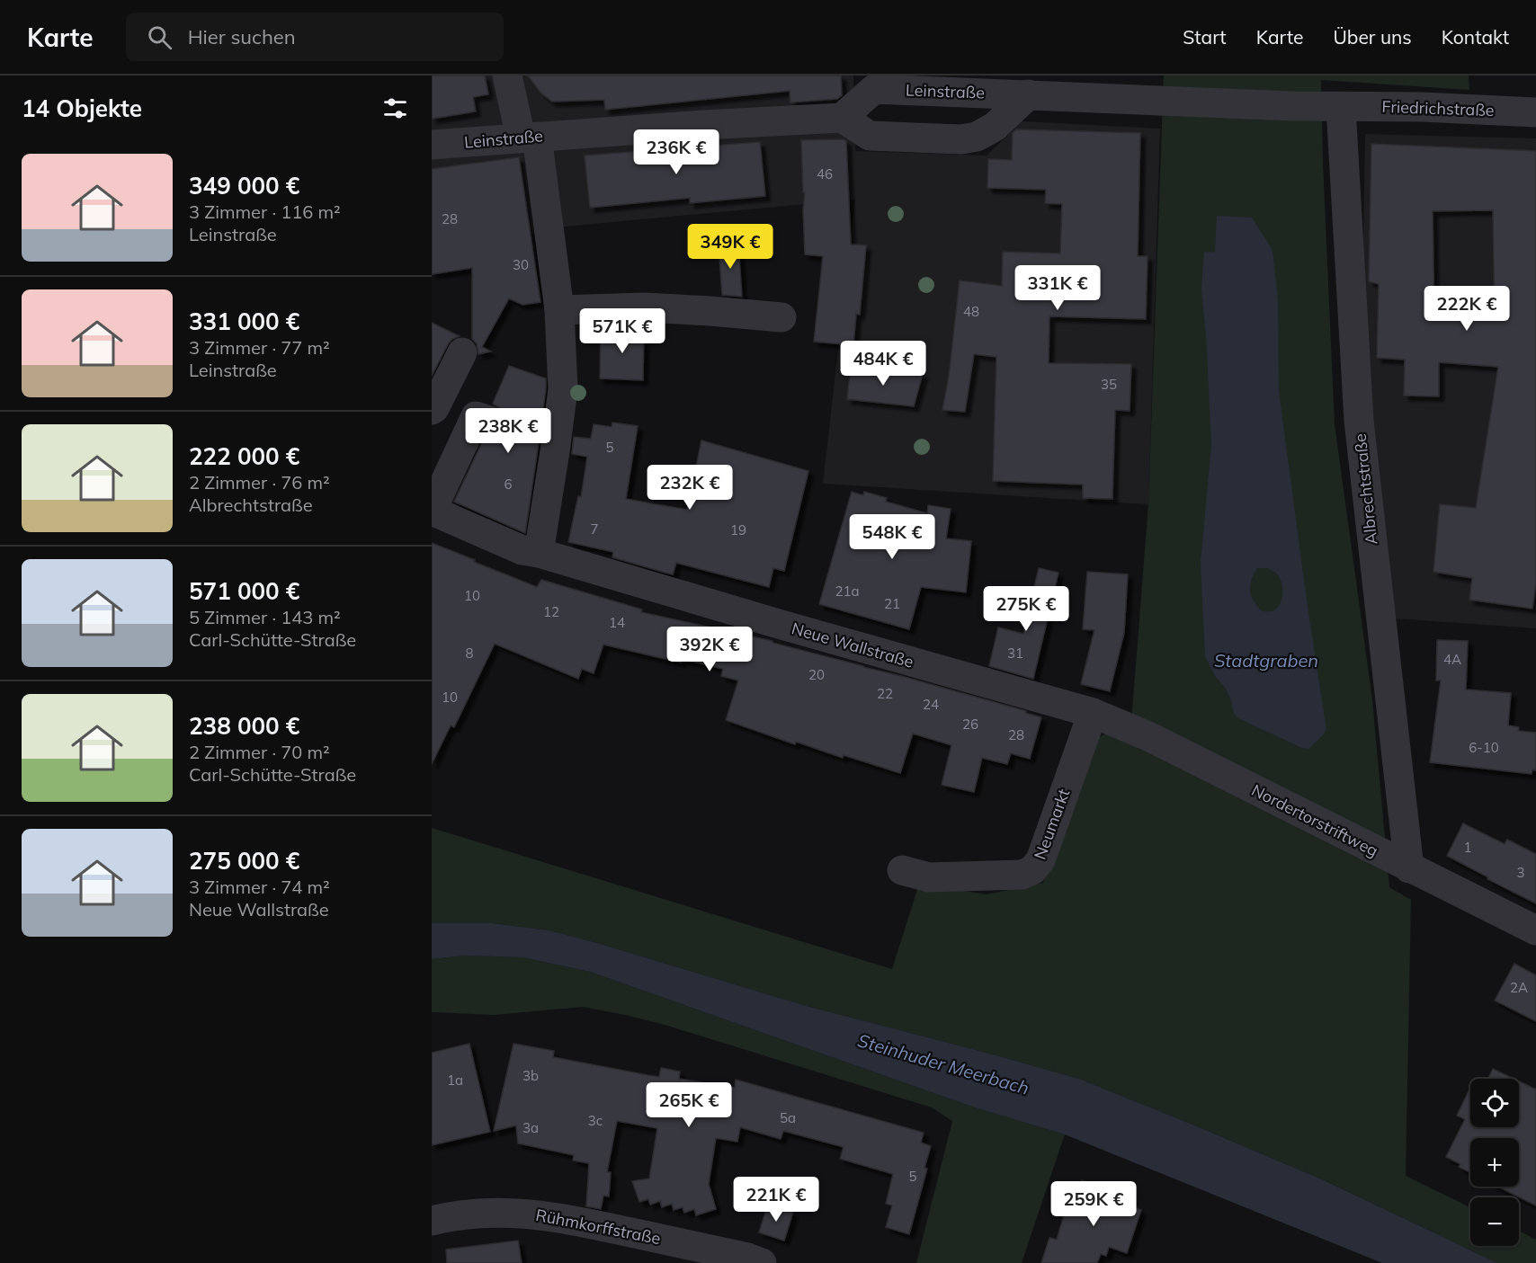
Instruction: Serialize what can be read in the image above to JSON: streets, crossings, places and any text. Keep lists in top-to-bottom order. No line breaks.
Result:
{"streets":{"street":["Leinstraße","Friedrichstraße","Albrechtstraße","Neue Wallstraße","Nordertorstriftweg","Neumarkt","Rühmkorffstraße"]},"crossings":[["Leinstraße","Friedrichstraße"],["Leinstraße","Albrechtstraße"],["Friedrichstraße","Albrechtstraße"],["Albrechtstraße","Nordertorstriftweg"],["Neue Wallstraße","Nordertorstriftweg"],["Neue Wallstraße","Neumarkt"],["Nordertorstriftweg","Neumarkt"]],"water":["Stadtgraben","Steinhuder Meerbach"],"house_numbers":["46","28","30","48","35","5","6","7","19","21a","10","21","12","14","8","31","4A","20","22","10","24","26","28","6-10","1","3","2A","3b","1a","5a","3c","3a","5"],"page":{"header":"Karte","search":"Hier suchen","nav":["Start","Karte","Über uns","Kontakt"],"heading":"14 Objekte","price":["236K €","349K €","331K €","222K €","571K €","484K €","238K €","232K €","548K €","275K €","392K €","265K €","221K €","259K €"],"list":[{"name":"349 000 €","note":"3 Zimmer · 116 m² · Leinstraße"},{"name":"331 000 €","note":"3 Zimmer · 77 m² · Leinstraße"},{"name":"222 000 €","note":"2 Zimmer · 76 m² · Albrechtstraße"},{"name":"571 000 €","note":"5 Zimmer · 143 m² · Carl-Schütte-Straße"},{"name":"238 000 €","note":"2 Zimmer · 70 m² · Carl-Schütte-Straße"},{"name":"275 000 €","note":"3 Zimmer · 74 m² · Neue Wallstraße"}],"map_buttons":["+","−"]}}
